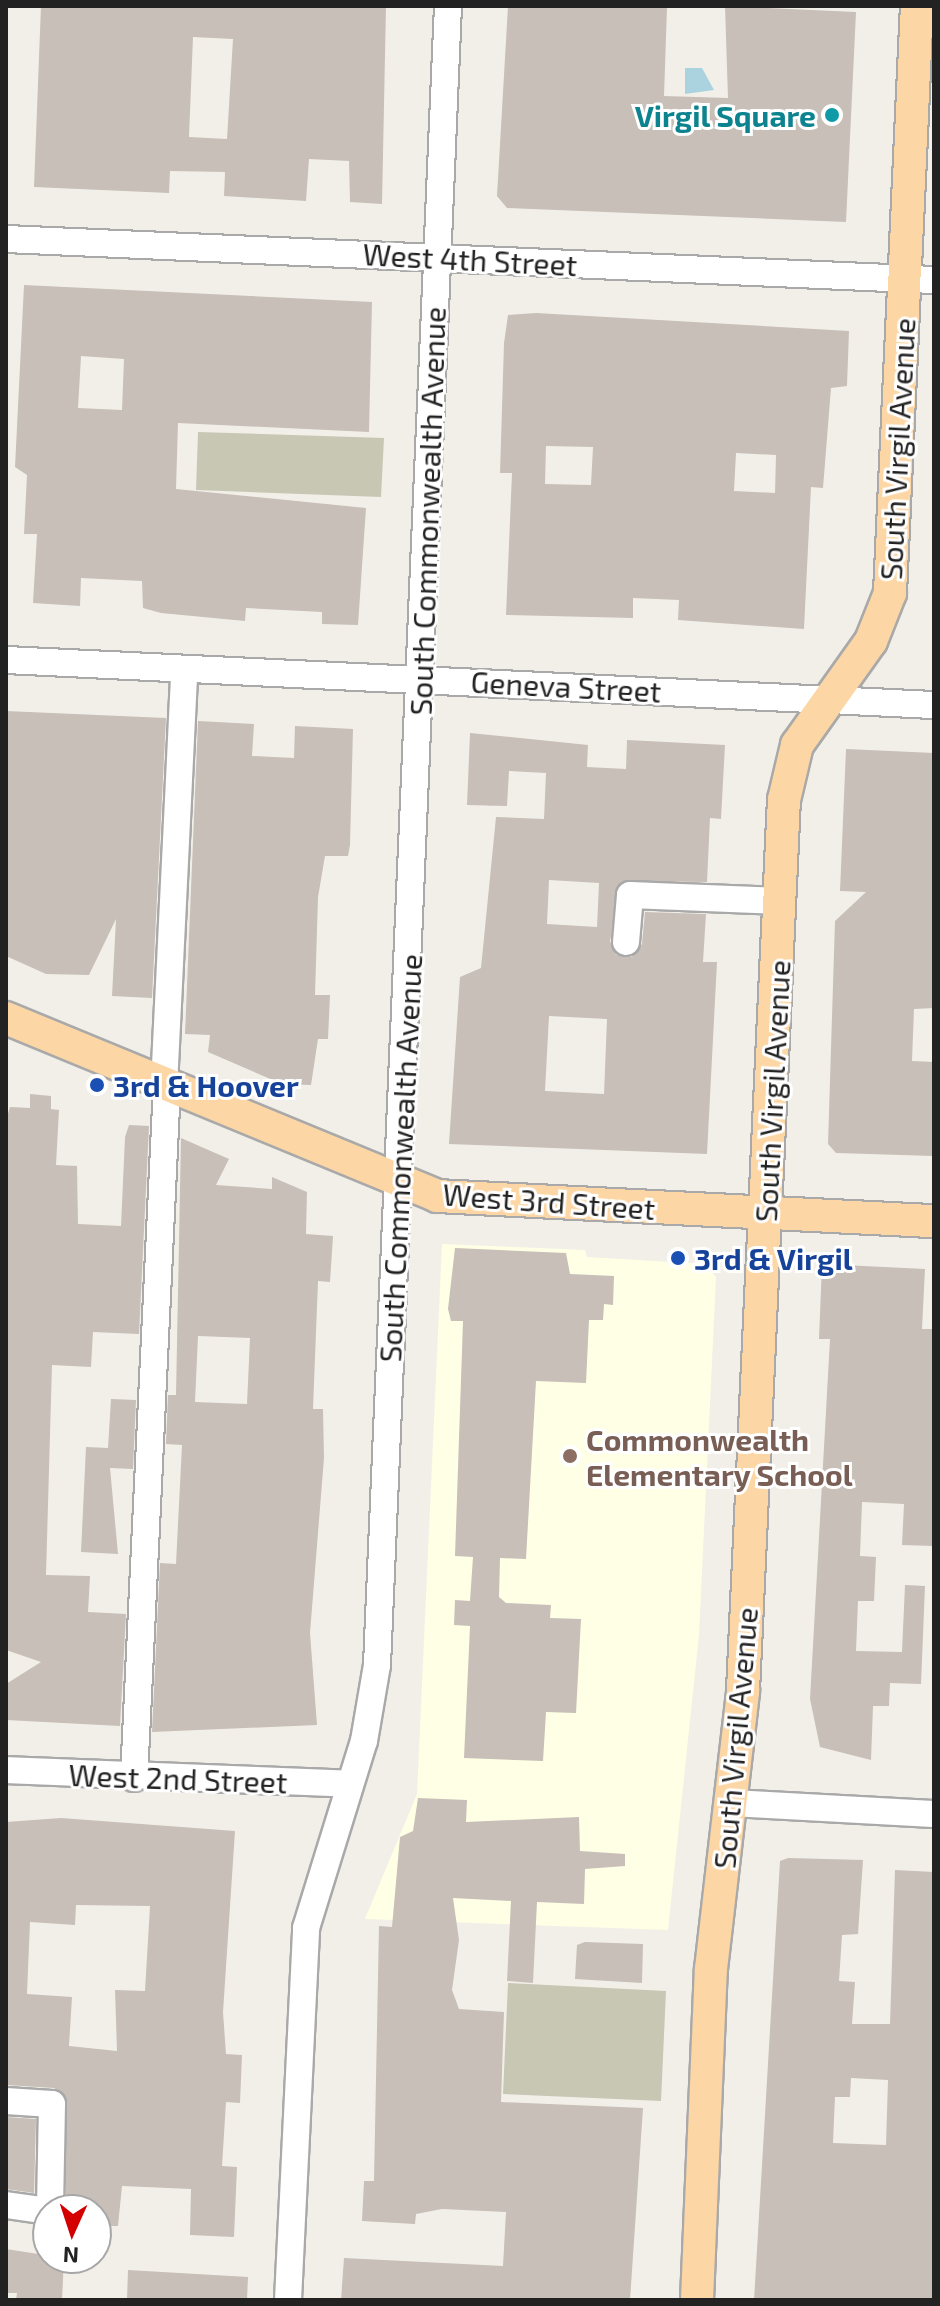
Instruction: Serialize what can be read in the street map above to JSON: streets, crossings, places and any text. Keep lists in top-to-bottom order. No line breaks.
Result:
{"streets":{"main road":["South Virgil Avenue","West 3rd Street"],"street":["West 4th Street","South Commonwealth Avenue","Geneva Street","West 2nd Street"]},"crossings":[["West 4th Street","South Virgil Avenue"],["West 4th Street","South Commonwealth Avenue"],["South Virgil Avenue","Geneva Street"],["South Virgil Avenue","West 3rd Street"],["South Commonwealth Avenue","Geneva Street"],["South Commonwealth Avenue","West 3rd Street"],["South Commonwealth Avenue","West 2nd Street"]],"places":["Virgil Square","3rd & Hoover","3rd & Virgil","Commonwealth Elementary School"],"north":"bottom"}
